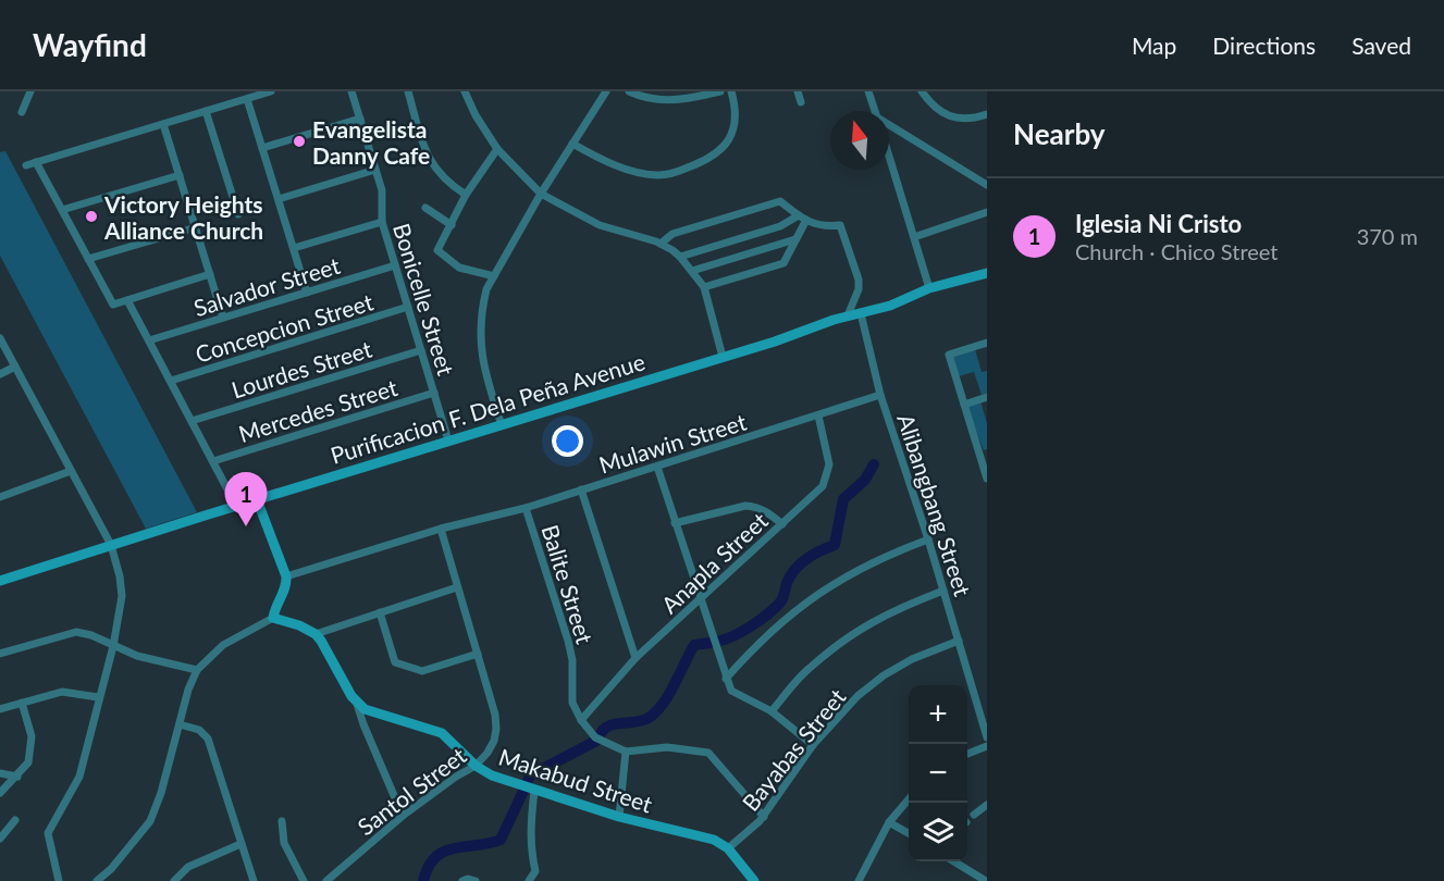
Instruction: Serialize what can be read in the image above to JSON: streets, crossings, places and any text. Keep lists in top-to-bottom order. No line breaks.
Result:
{"streets":{"street":["Salvador Street","Bonicelle Street","Concepcion Street","Lourdes Street","Purificacion F. Dela Peña Avenue","Mercedes Street","Mulawin Street","Alibangbang Street","Anapla Street","Balite Street","Bayabas Street","Makabud Street","Santol Street"]},"crossings":[["Salvador Street","Bonicelle Street"],["Bonicelle Street","Concepcion Street"],["Bonicelle Street","Lourdes Street"],["Bonicelle Street","Purificacion F. Dela Peña Avenue"],["Bonicelle Street","Mercedes Street"],["Purificacion F. Dela Peña Avenue","Alibangbang Street"],["Mulawin Street","Alibangbang Street"],["Mulawin Street","Anapla Street"],["Mulawin Street","Balite Street"],["Mulawin Street","Santol Street"],["Alibangbang Street","Bayabas Street"],["Anapla Street","Balite Street"],["Bayabas Street","Makabud Street"],["Makabud Street","Santol Street"]],"places":["Evangelista Danny Cafe","Victory Heights Alliance Church"],"north":"top","page":{"header":"Wayfind","nav":["Map","Directions","Saved"],"heading":"Nearby","list":[{"mark":"1","name":"Iglesia Ni Cristo","note":"Church · Chico Street","value":"370 m"}],"pins":"1","map_buttons":["+","−"]}}
